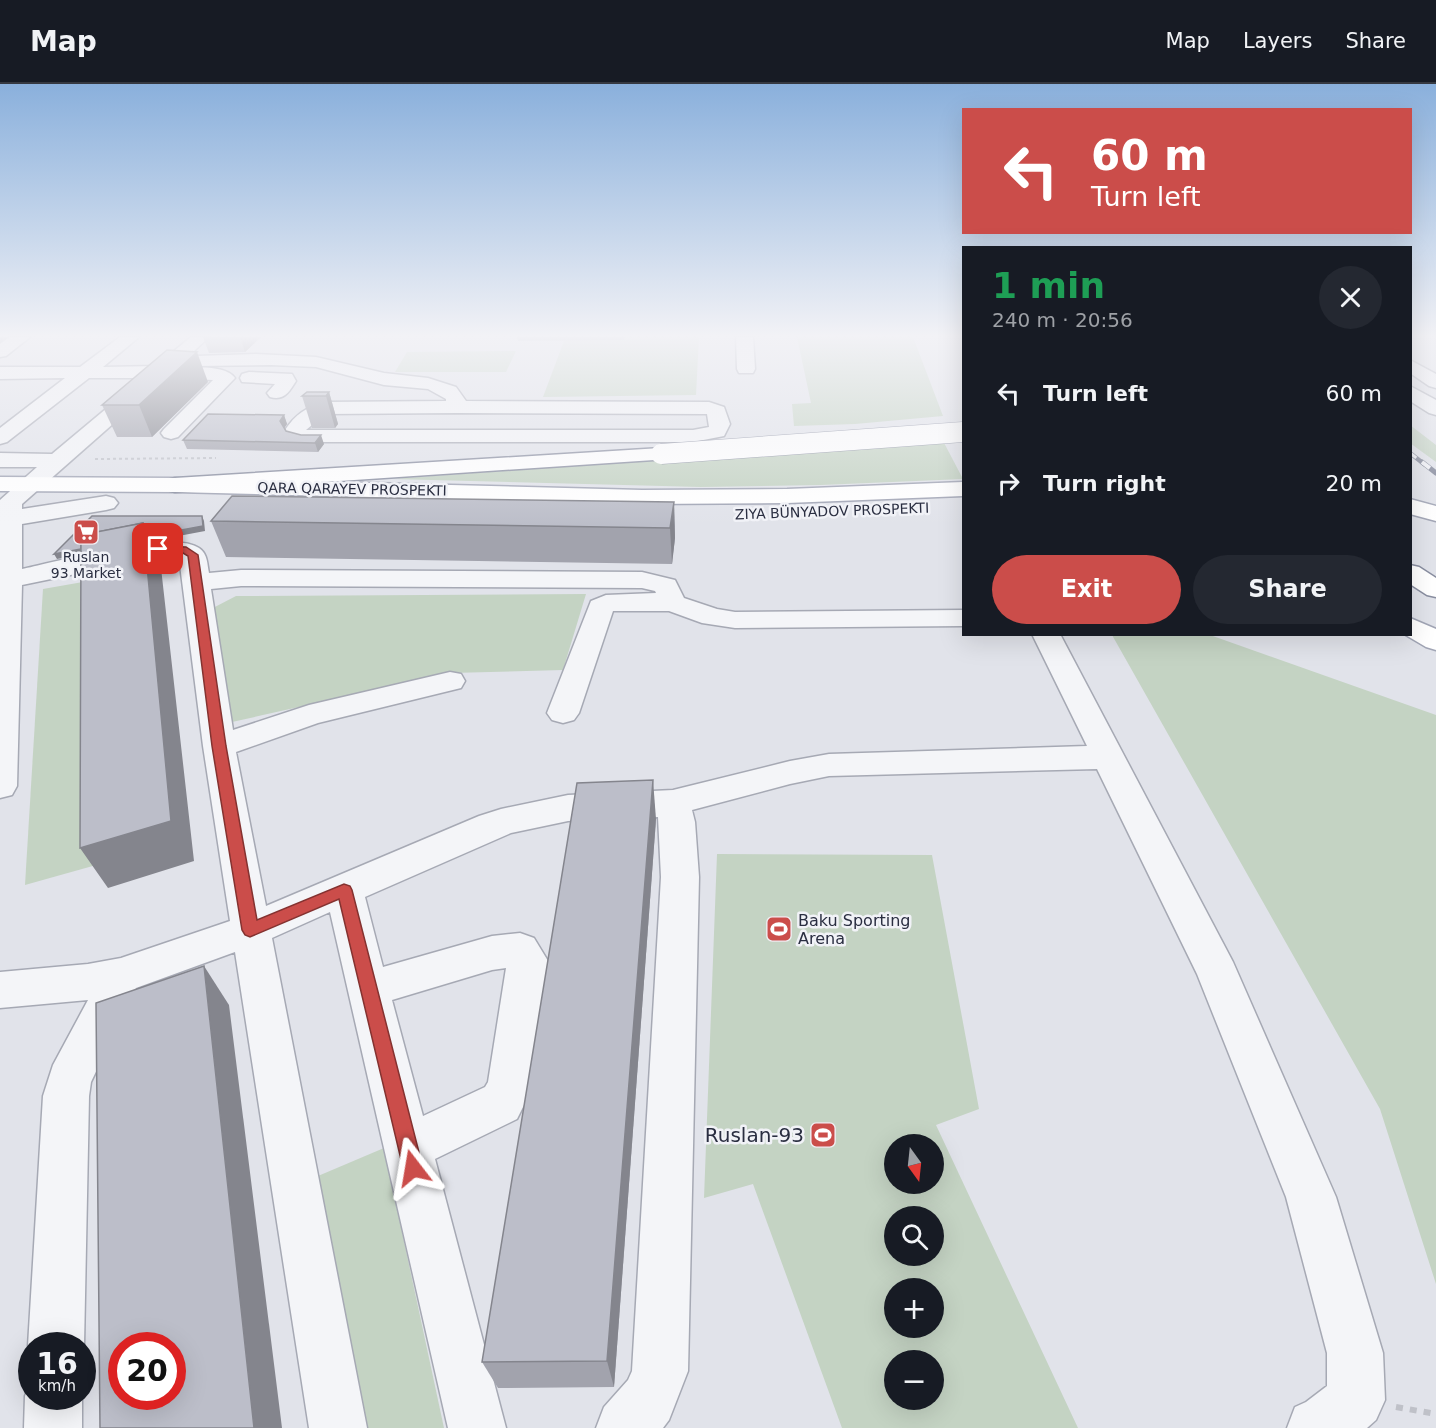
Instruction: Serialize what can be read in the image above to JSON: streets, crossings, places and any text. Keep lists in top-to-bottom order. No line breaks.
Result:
{"streets":{"main road":["QARA QARAYEV PROSPEKTI","ZIYA BÜNYADOV PROSPEKTI"]},"crossings":[["QARA QARAYEV PROSPEKTI","ZIYA BÜNYADOV PROSPEKTI"]],"places":{"supermarket":["Ruslan 93 Market"],"sports":["Baku Sporting Arena","Ruslan-93"]},"north":"bottom","page":{"header":"Map","nav":["Map","Layers","Share"],"turn":["60 m","Turn left"],"heading":["1 min","240 m · 20:56"],"list":[{"name":"Turn left","value":"60 m"},{"name":"Turn right","value":"20 m"}],"buttons":["Exit","Share"],"map_buttons":["+","−"],"speed":"16 km/h","limit":"20"}}
